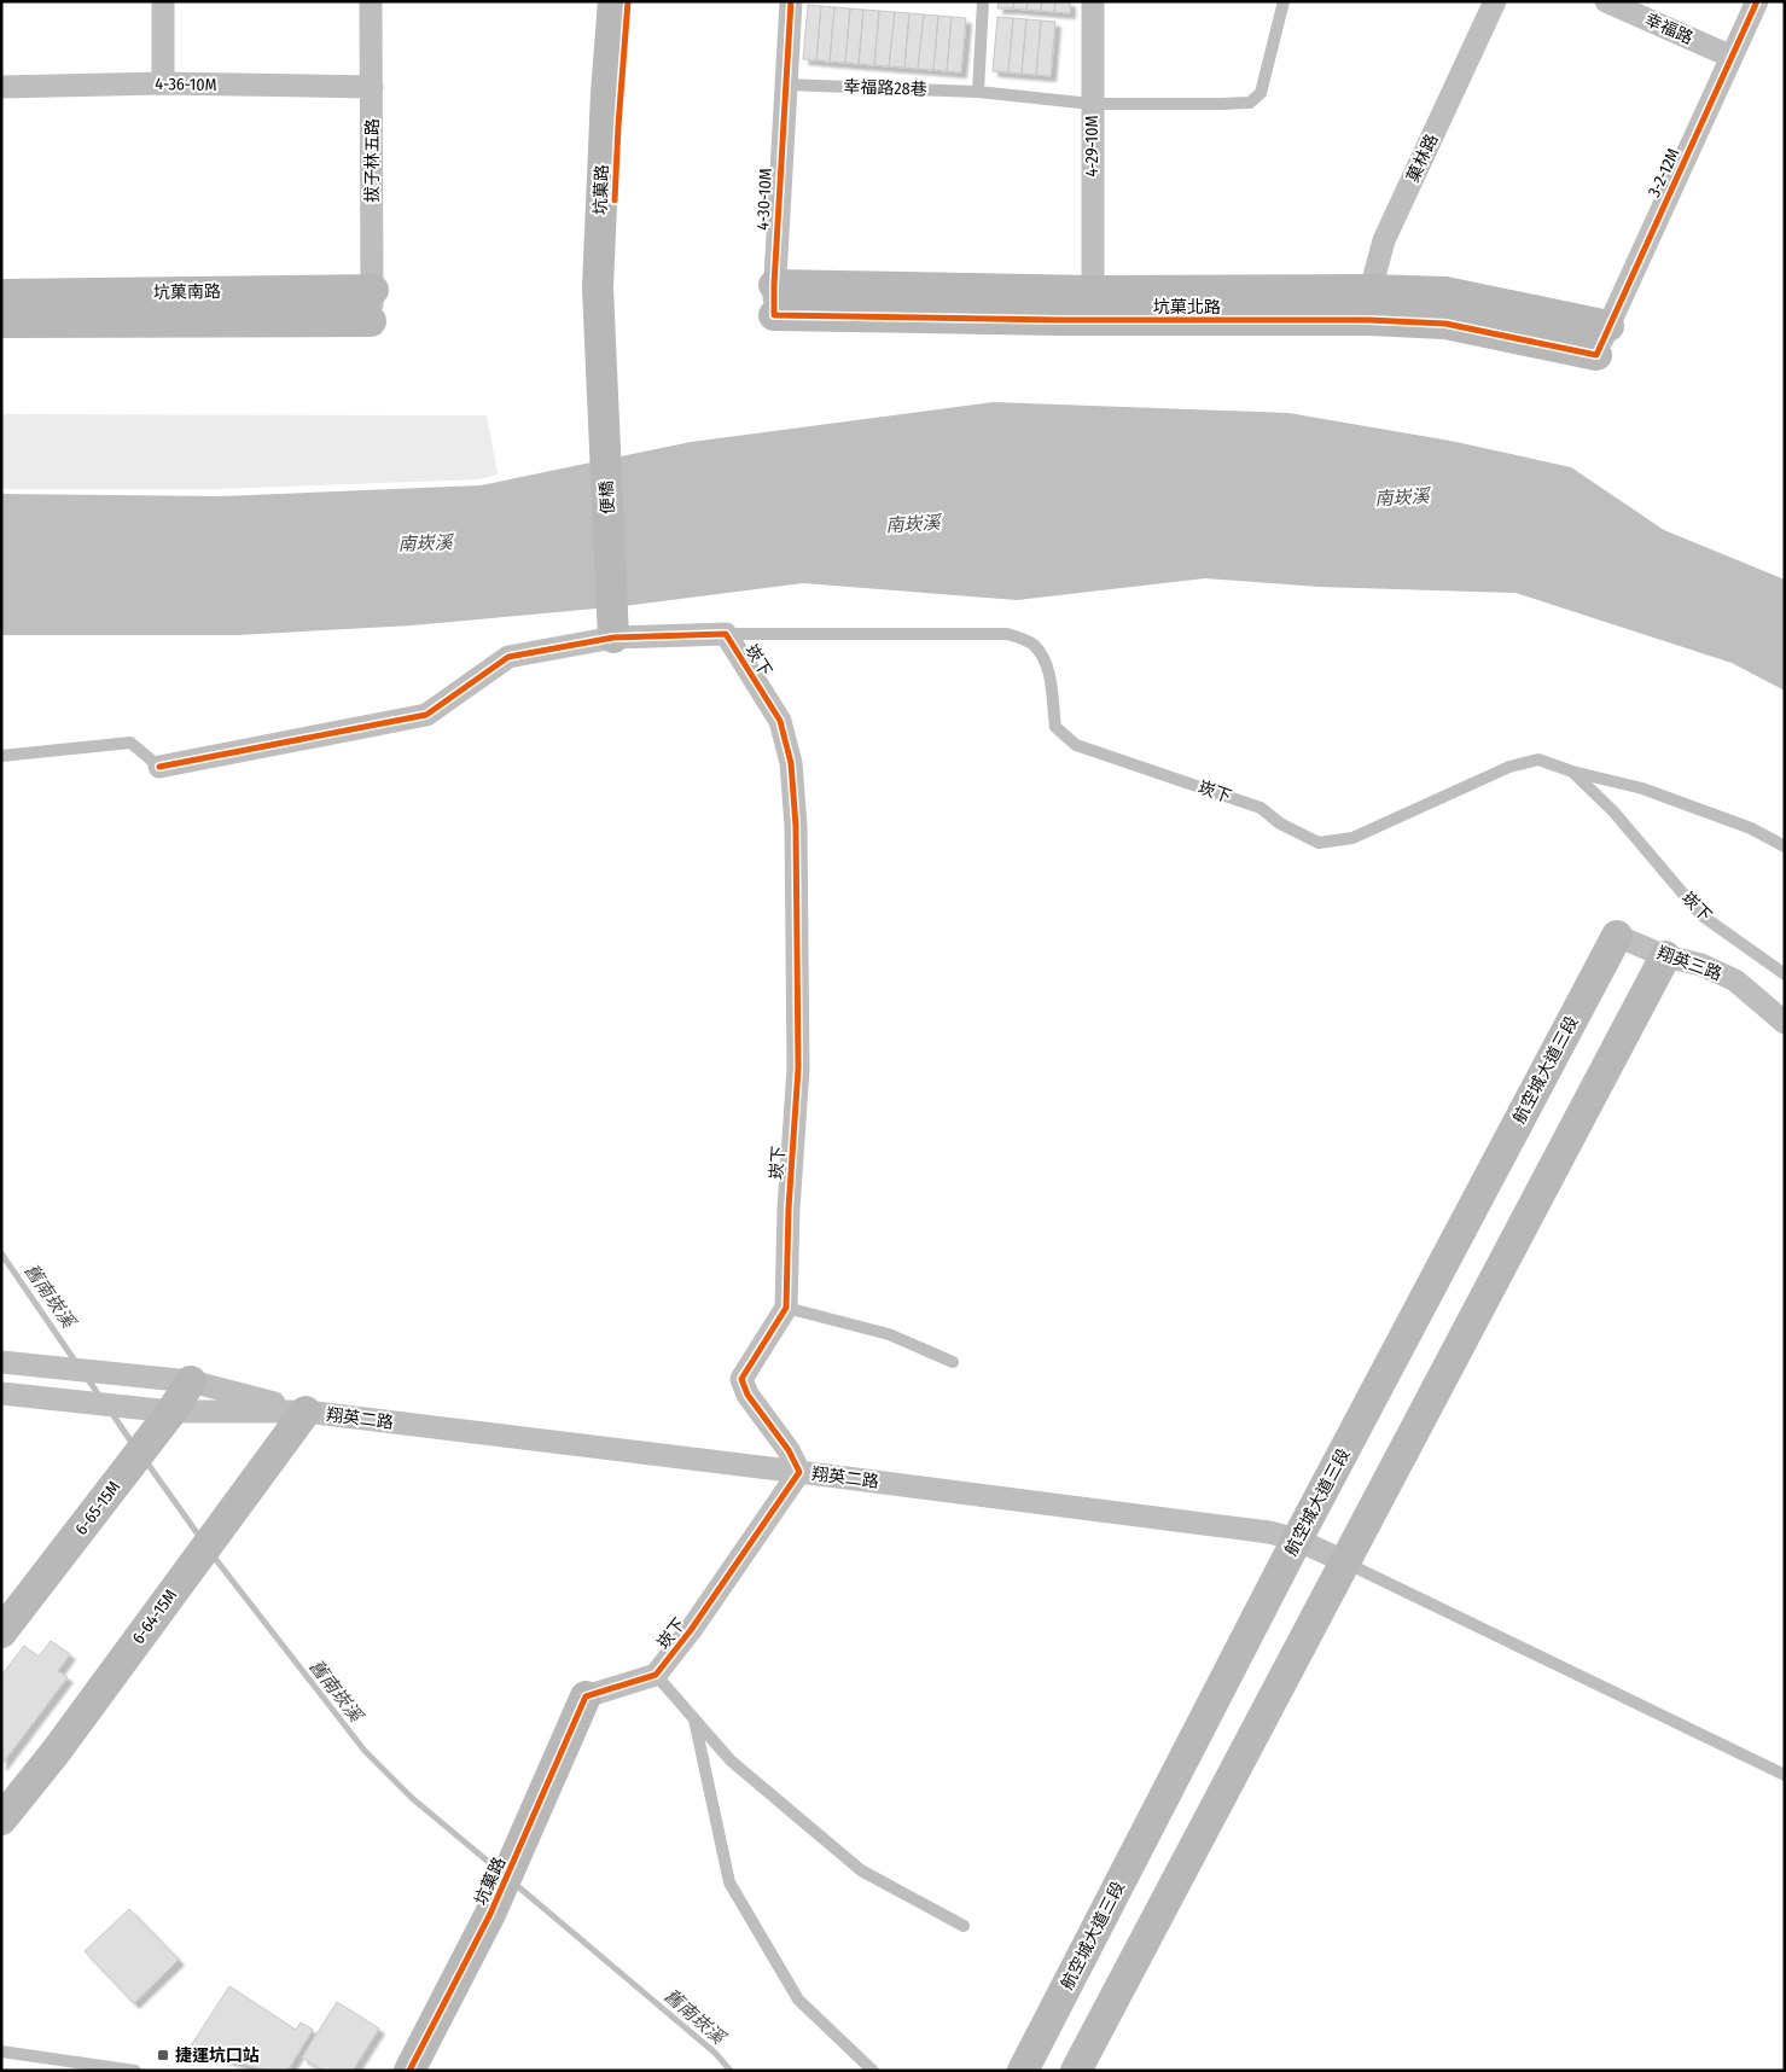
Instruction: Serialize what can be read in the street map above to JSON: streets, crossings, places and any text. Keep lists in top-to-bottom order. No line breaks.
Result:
{"streets":{"street":["幸福路","4-36-10M","4-29-10M","菓林路","拔子林五路","3-2-12M","坑菓路","4-30-10M","坑菓南路","坑菓北路","便橋","崁下","翔英三路","航空城大道三段","翔英二路","6-65-15M","6-64-15M"],"lane":["幸福路28巷"]},"crossings":[["幸福路","3-2-12M"],["4-36-10M","拔子林五路"],["幸福路28巷","4-29-10M"],["幸福路28巷","4-30-10M"],["4-29-10M","坑菓北路"],["菓林路","坑菓北路"],["拔子林五路","坑菓南路"],["3-2-12M","坑菓北路"],["坑菓路","便橋"],["坑菓路","崁下"],["4-30-10M","坑菓北路"],["便橋","崁下"],["崁下","翔英二路"],["翔英三路","航空城大道三段"],["航空城大道三段","翔英二路"],["翔英二路","6-65-15M"],["翔英二路","6-64-15M"]],"water":["南崁溪","舊南崁溪"],"places":{"transit":["捷運坑口站"]}}
